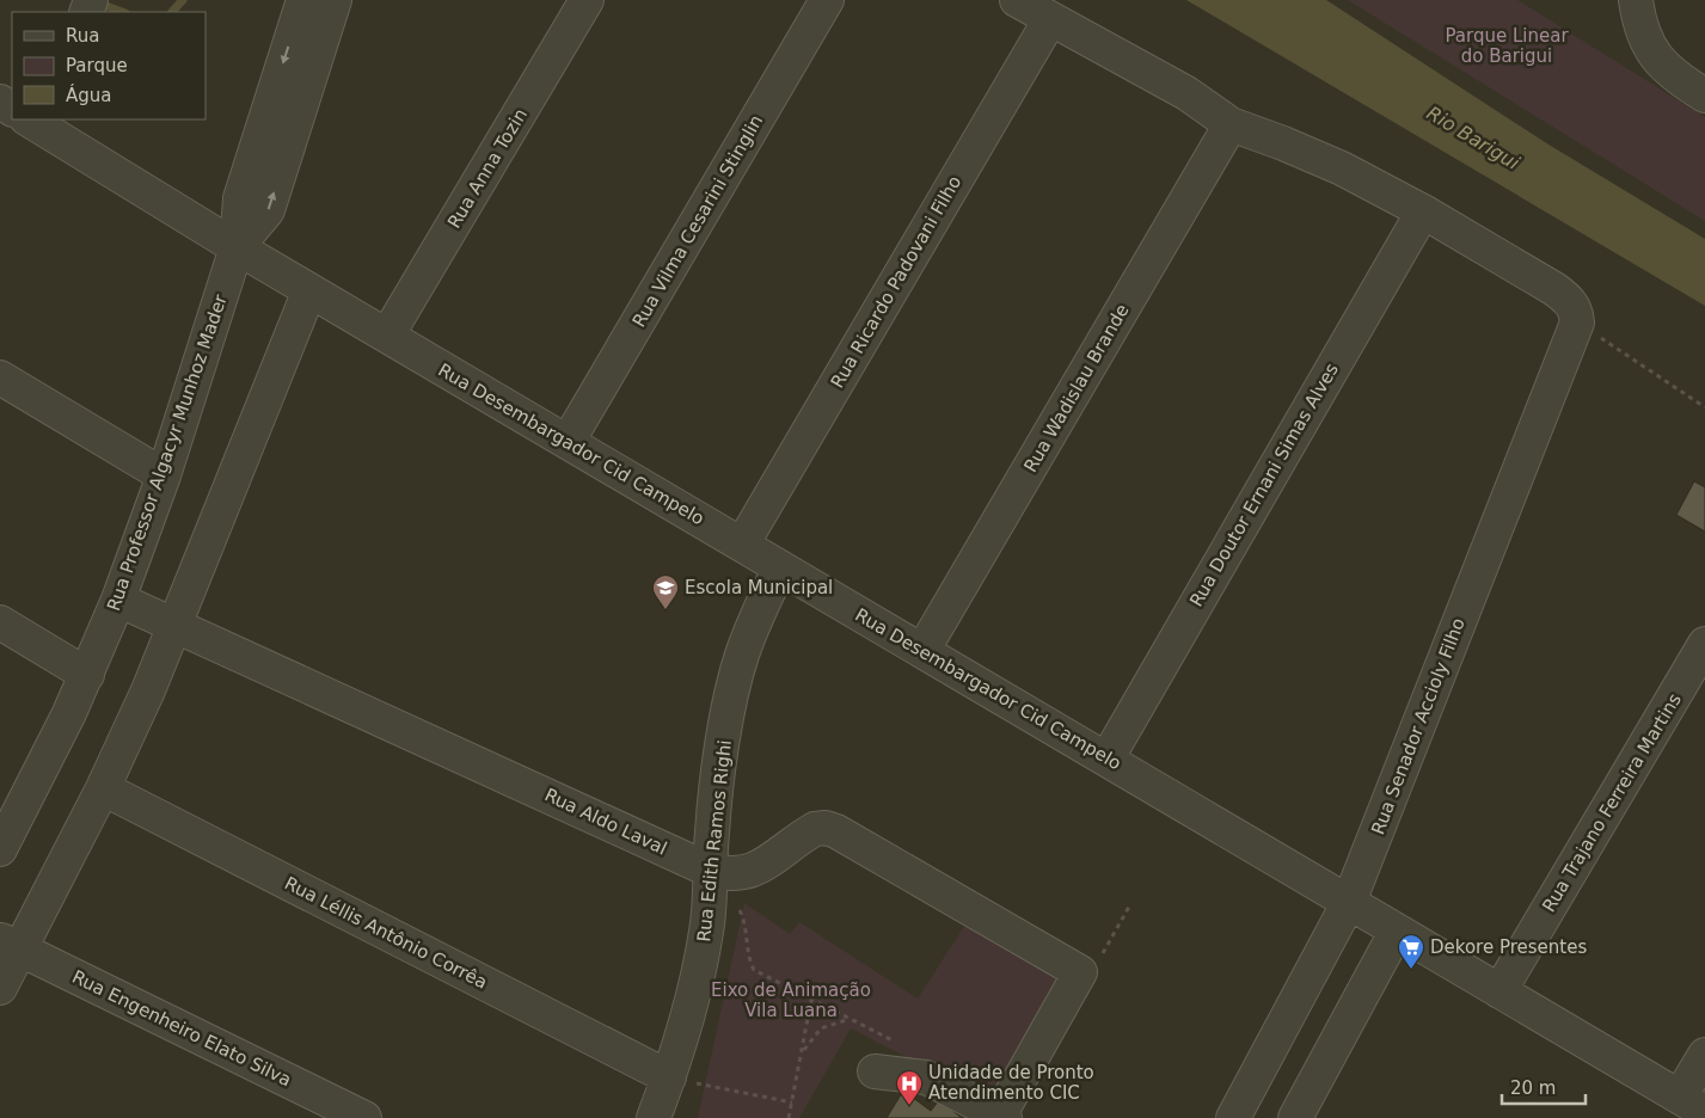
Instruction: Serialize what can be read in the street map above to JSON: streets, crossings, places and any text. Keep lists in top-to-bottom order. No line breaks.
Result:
{"streets":{"street":["Rua Anna Tozin","Rua Vilma Cesarini Stinglin","Rua Ricardo Padovani Filho","Rua Wadislau Brande","Rua Desembargador Cid Campelo","Rua Professor Algacyr Munhoz Mader","Rua Doutor Ernani Simas Alves","Rua Senador Accioly Filho","Rua Trajano Ferreira Martins","Rua Aldo Laval","Rua Edith Ramos Righi","Rua Léllis Antônio Corrêa","Rua Engenheiro Elato Silva"]},"crossings":[["Rua Anna Tozin","Rua Desembargador Cid Campelo"],["Rua Vilma Cesarini Stinglin","Rua Desembargador Cid Campelo"],["Rua Ricardo Padovani Filho","Rua Desembargador Cid Campelo"],["Rua Wadislau Brande","Rua Desembargador Cid Campelo"],["Rua Desembargador Cid Campelo","Rua Professor Algacyr Munhoz Mader"],["Rua Desembargador Cid Campelo","Rua Doutor Ernani Simas Alves"],["Rua Desembargador Cid Campelo","Rua Senador Accioly Filho"],["Rua Desembargador Cid Campelo","Rua Trajano Ferreira Martins"],["Rua Desembargador Cid Campelo","Rua Edith Ramos Righi"],["Rua Professor Algacyr Munhoz Mader","Rua Aldo Laval"],["Rua Aldo Laval","Rua Edith Ramos Righi"],["Rua Edith Ramos Righi","Rua Léllis Antônio Corrêa"]],"water":["Rio Barigui"],"parks":["Parque Linear do Barigui","Eixo de Animação Vila Luana"],"places":{"school or university":["Escola Municipal"],"supermarket":["Dekore Presentes"],"hospital":["Unidade de Pronto Atendimento CIC"]},"legend":["Rua","Parque","Água"],"scale_bar":"20 m"}
